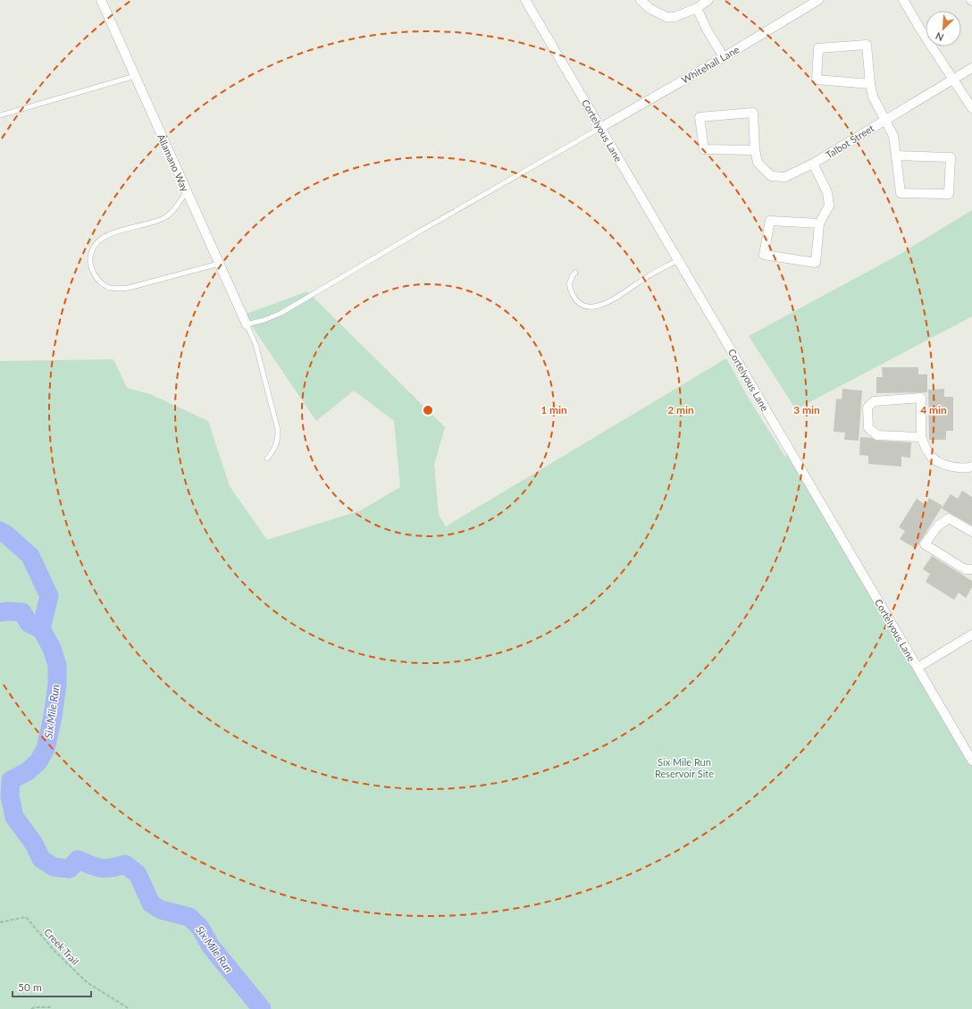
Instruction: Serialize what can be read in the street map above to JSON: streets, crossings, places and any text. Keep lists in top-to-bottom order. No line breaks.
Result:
{"streets":{"street":["Whitehall Lane","Cortelyous Lane","Talbot Street","Allamano Way"],"path":["Creek Trail"]},"crossings":[["Whitehall Lane","Cortelyous Lane"]],"water":["Six Mile Run"],"parks":["Six Mile Run Reservoir Site"],"scale_bar":"50 m","north":"bottom left","rings":["1 min","2 min","3 min","4 min"]}
